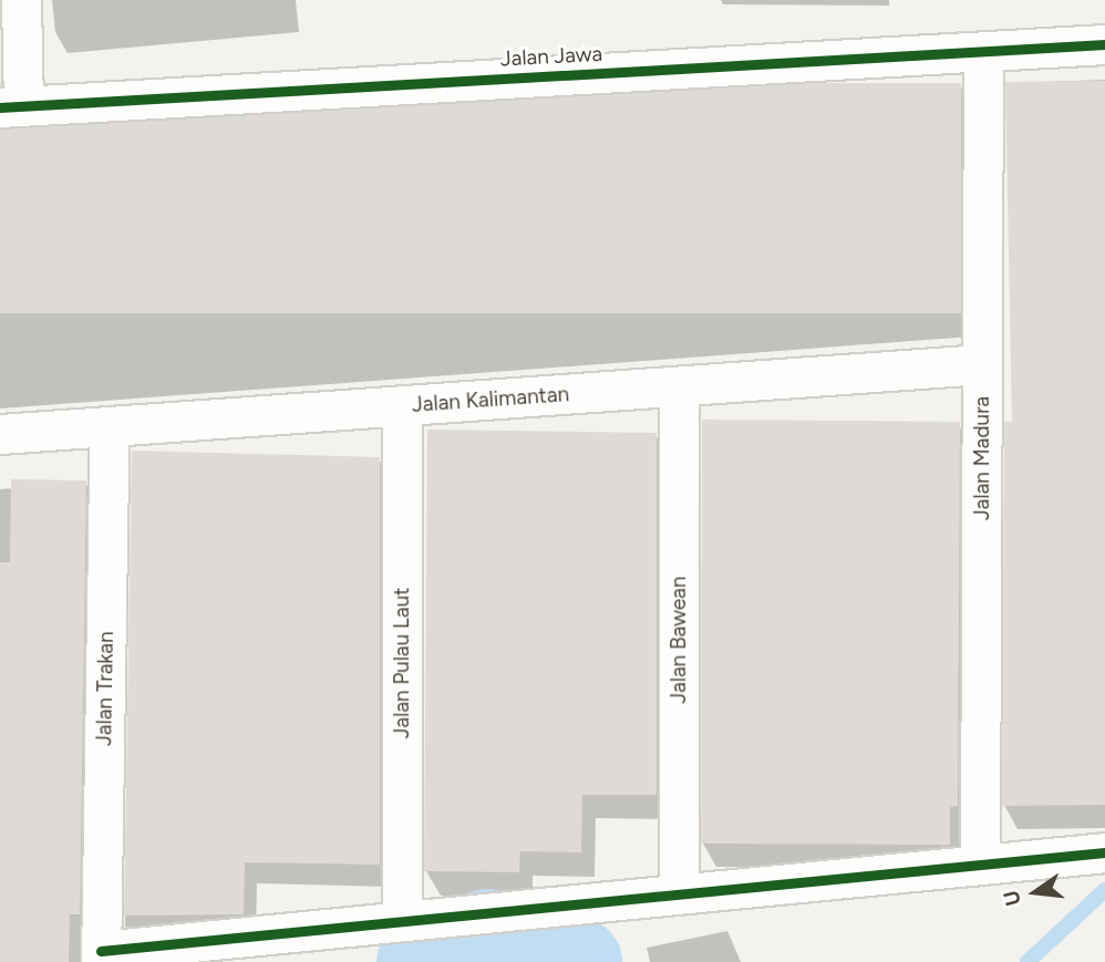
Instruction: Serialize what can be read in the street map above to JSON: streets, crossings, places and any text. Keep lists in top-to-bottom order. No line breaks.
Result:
{"streets":{"street":["Jalan Jawa","Jalan Kalimantan","Jalan Madura","Jalan Bawean","Jalan Pulau Laut","Jalan Trakan"]},"crossings":[["Jalan Jawa","Jalan Madura"],["Jalan Kalimantan","Jalan Madura"],["Jalan Kalimantan","Jalan Bawean"],["Jalan Kalimantan","Jalan Pulau Laut"],["Jalan Kalimantan","Jalan Trakan"]],"north":"left"}
